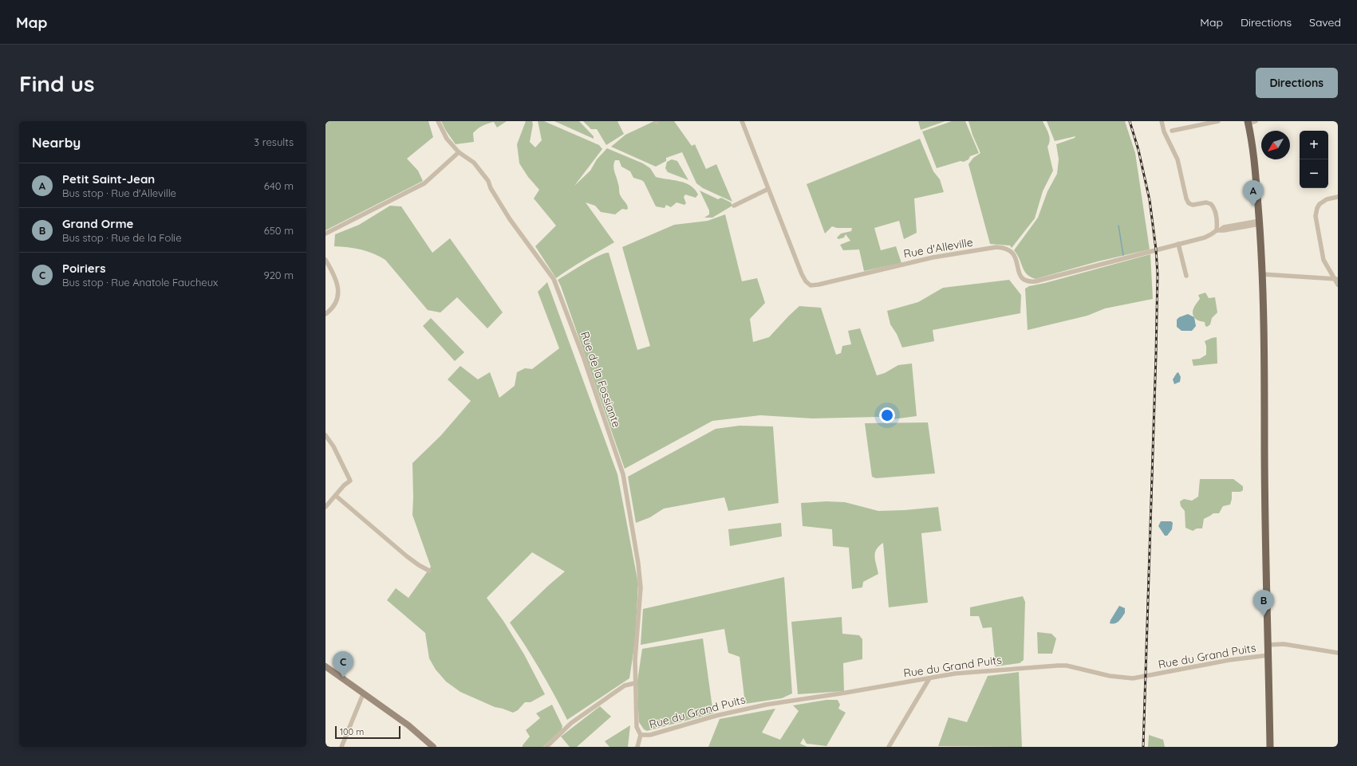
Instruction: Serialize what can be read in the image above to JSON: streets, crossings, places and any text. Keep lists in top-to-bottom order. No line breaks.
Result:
{"streets":{"street":["Rue d'Alleville","Rue de la Fossiante","Rue du Grand Puits"]},"crossings":[["Rue de la Fossiante","Rue du Grand Puits"]],"scale_bar":"100 m","north":"bottom left","page":{"header":"Map","nav":["Map","Directions","Saved"],"buttons":"Directions","title":"Find us","heading":["Nearby","3 results"],"map_buttons":["+","−"],"list":[{"mark":"A","name":"Petit Saint-Jean","note":"Bus stop · Rue d'Alleville","value":"640 m"},{"mark":"B","name":"Grand Orme","note":"Bus stop · Rue de la Folie","value":"650 m"},{"mark":"C","name":"Poiriers","note":"Bus stop · Rue Anatole Faucheux","value":"920 m"}],"pins":["A","B","C"],"scale":"100 m"}}
